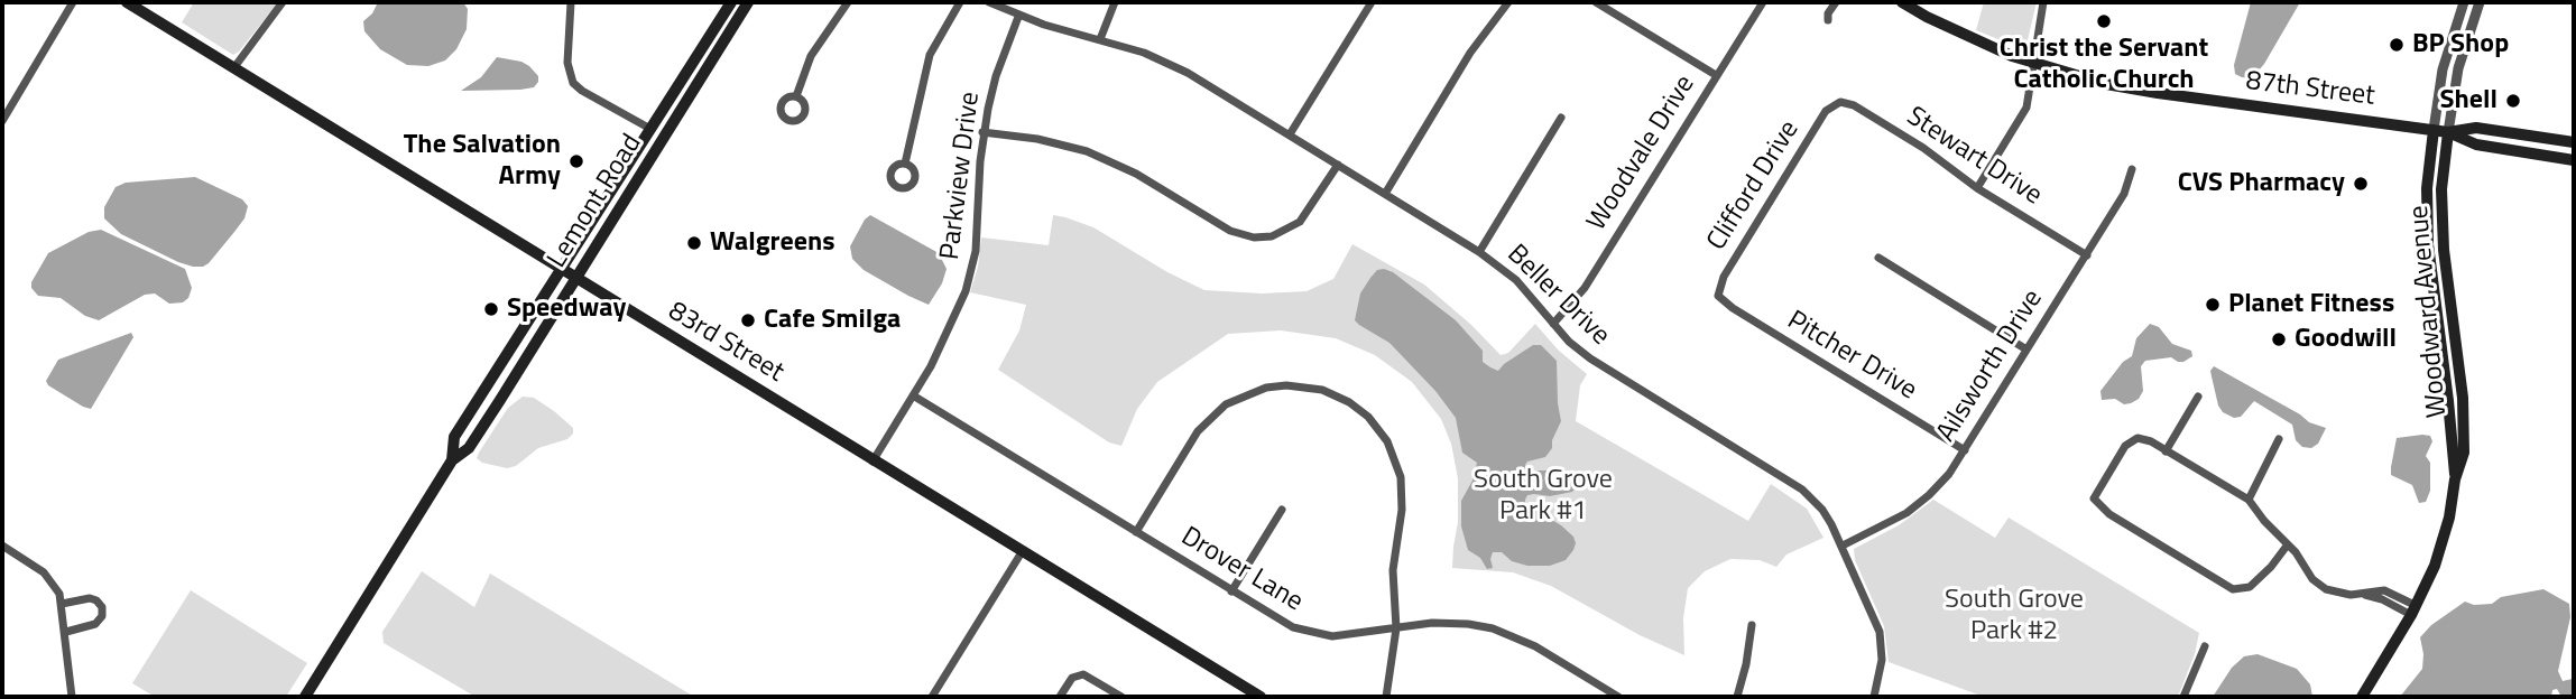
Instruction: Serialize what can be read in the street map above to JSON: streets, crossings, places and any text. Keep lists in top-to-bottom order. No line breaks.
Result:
{"streets":{"main road":["87th Street","Lemont Road","Woodward Avenue","83rd Street"],"street":["Woodvale Drive","Stewart Drive","Parkview Drive","Clifford Drive","Beller Drive","Pitcher Drive","Ailsworth Drive","Drover Lane"]},"crossings":[["87th Street","Woodward Avenue"],["Woodvale Drive","Beller Drive"],["Stewart Drive","Clifford Drive"],["Stewart Drive","Ailsworth Drive"],["Parkview Drive","Beller Drive"],["Parkview Drive","83rd Street"],["Parkview Drive","Drover Lane"],["Clifford Drive","Pitcher Drive"],["Lemont Road","83rd Street"],["Beller Drive","Ailsworth Drive"],["Pitcher Drive","Ailsworth Drive"]],"parks":["South Grove Park #1","South Grove Park #2"],"places":["Christ the Servant Catholic Church","BP Shop","Shell","The Salvation Army","CVS Pharmacy","Walgreens","Planet Fitness","Speedway","Cafe Smilga","Goodwill"]}
